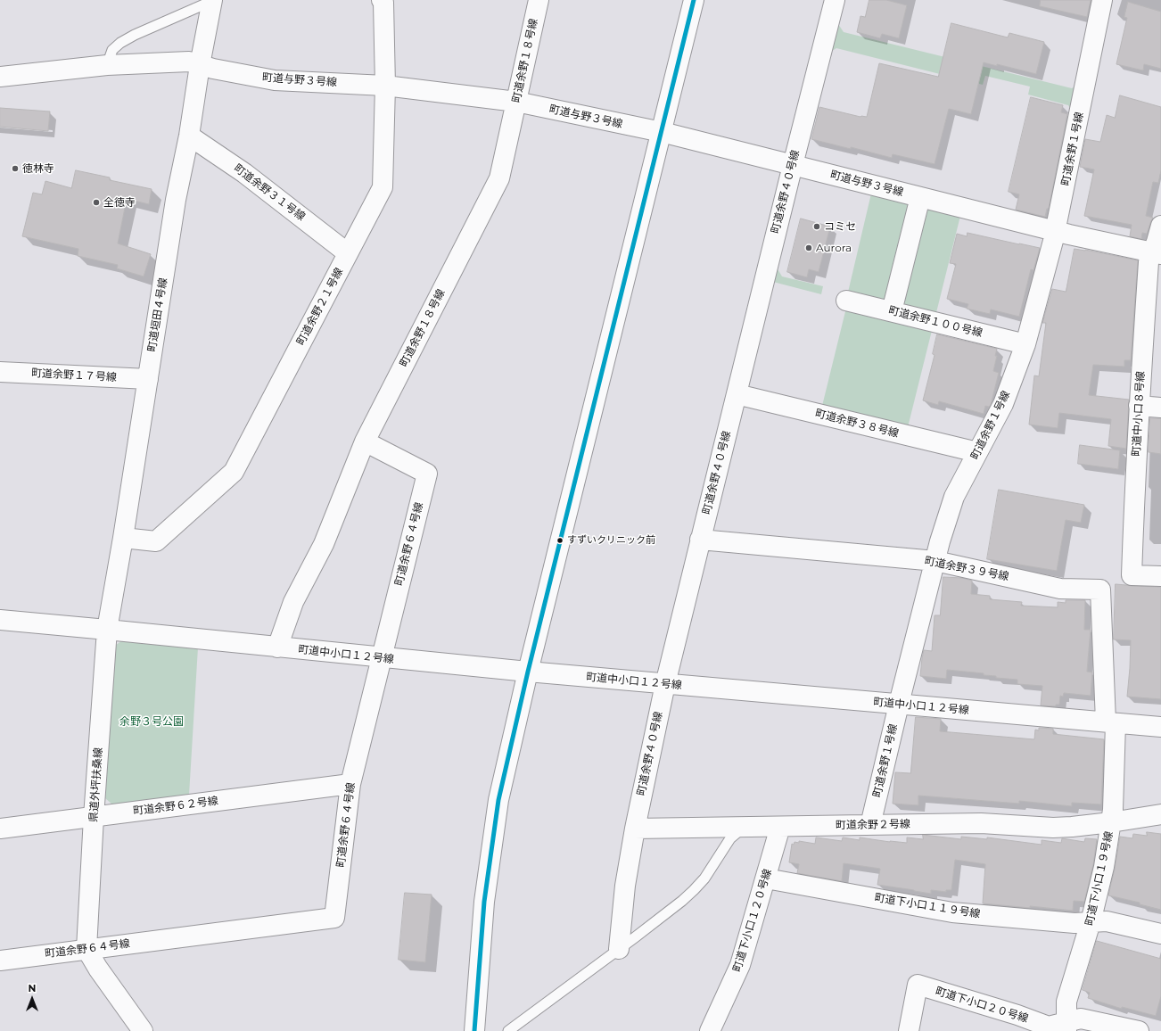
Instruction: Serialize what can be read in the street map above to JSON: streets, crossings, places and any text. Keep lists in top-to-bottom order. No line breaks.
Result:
{"streets":{"street":["町道余野１８号線","町道与野３号線","町道余野１号線","町道余野４０号線","町道余野３１号線","町道余野２１号線","町道垣田４号線","町道余野１００号線","町道余野１７号線","町道中小口８号線","町道余野３８号線","町道余野６４号線","町道余野３９号線","町道中小口１２号線","県道外坪扶桑線","町道余野６２号線","町道余野２号線","町道下小口１９号線","町道下小口１１９号線","町道下小口１２０号線","町道下小口２０号線"]},"crossings":[["町道余野１８号線","町道与野３号線"],["町道余野１８号線","町道余野６４号線"],["町道余野１８号線","町道中小口１２号線"],["町道与野３号線","町道余野１号線"],["町道与野３号線","町道余野４０号線"],["町道与野３号線","町道余野２１号線"],["町道与野３号線","町道垣田４号線"],["町道与野３号線","町道中小口８号線"],["町道余野１号線","町道余野１００号線"],["町道余野１号線","町道余野３８号線"],["町道余野１号線","町道余野３９号線"],["町道余野１号線","町道中小口１２号線"],["町道余野１号線","町道余野２号線"],["町道余野４０号線","町道余野３８号線"],["町道余野４０号線","町道余野３９号線"],["町道余野４０号線","町道中小口１２号線"],["町道余野４０号線","町道余野２号線"],["町道余野３１号線","町道余野２１号線"],["町道余野３１号線","町道垣田４号線"],["町道余野２１号線","町道垣田４号線"],["町道垣田４号線","町道余野１７号線"],["町道垣田４号線","町道中小口１２号線"],["町道垣田４号線","県道外坪扶桑線"],["町道余野６４号線","町道中小口１２号線"],["町道余野６４号線","県道外坪扶桑線"],["町道余野６４号線","町道余野６２号線"],["町道余野３９号線","町道中小口１２号線"],["町道余野３９号線","町道下小口１９号線"],["町道中小口１２号線","県道外坪扶桑線"],["町道中小口１２号線","町道下小口１９号線"],["県道外坪扶桑線","町道余野６２号線"],["町道余野２号線","町道下小口１９号線"],["町道余野２号線","町道下小口１２０号線"],["町道下小口１９号線","町道下小口１１９号線"],["町道下小口１９号線","町道下小口２０号線"],["町道下小口１１９号線","町道下小口１２０号線"]],"parks":["余野３号公園"],"places":["徳林寺","全徳寺","コミセ","Aurora","すずいクリニック前"],"north":"top"}
